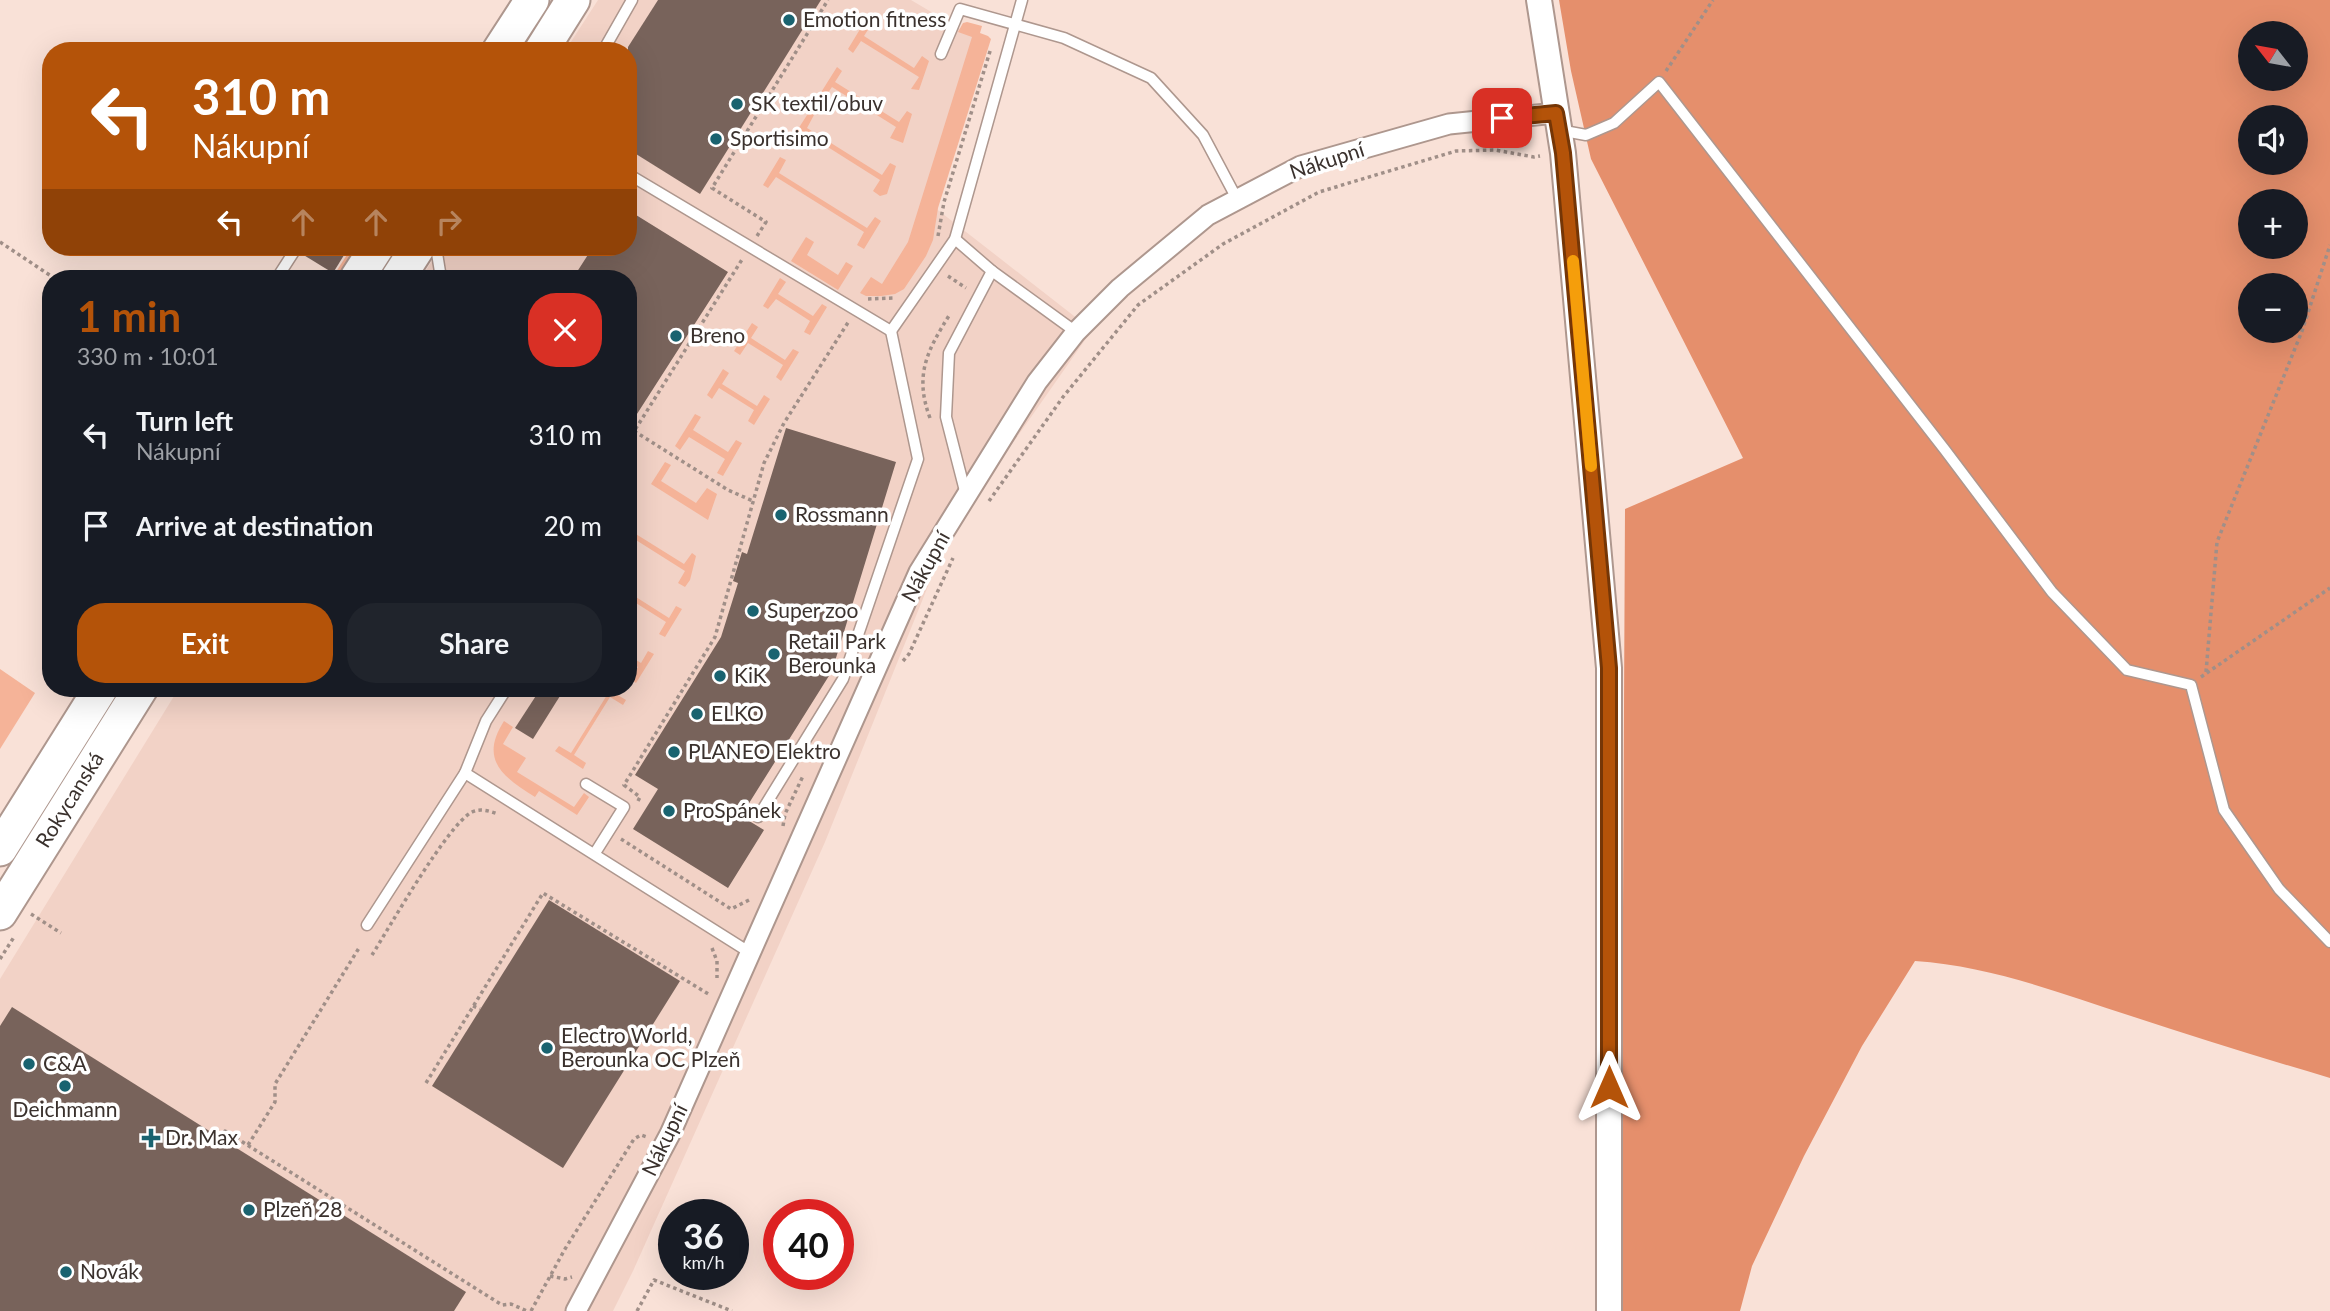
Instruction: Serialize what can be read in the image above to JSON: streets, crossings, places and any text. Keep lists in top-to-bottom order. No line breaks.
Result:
{"streets":{"highway":["Rokycanská"],"street":["Nákupní"]},"places":{"other":["Emotion fitness","SK textil/obuv","Sportisimo","Breno","Rossmann","Super zoo","Retail Park Berounka","KiK","ELKO","PLANEO Elektro","ProSpánek","Electro World, Berounka OC Plzeň","C&A","Deichmann","Plzeň 28","Novák"],"health":["Dr. Max"]},"north":"top left","page":{"map_buttons":["+","−"],"turn":["310 m","Nákupní"],"heading":["1 min","330 m · 10:01"],"list":[{"name":"Turn left","note":"Nákupní","value":"310 m"},{"name":"Arrive at destination","value":"20 m"}],"buttons":["Exit","Share"],"speed":"36 km/h","limit":"40"}}
